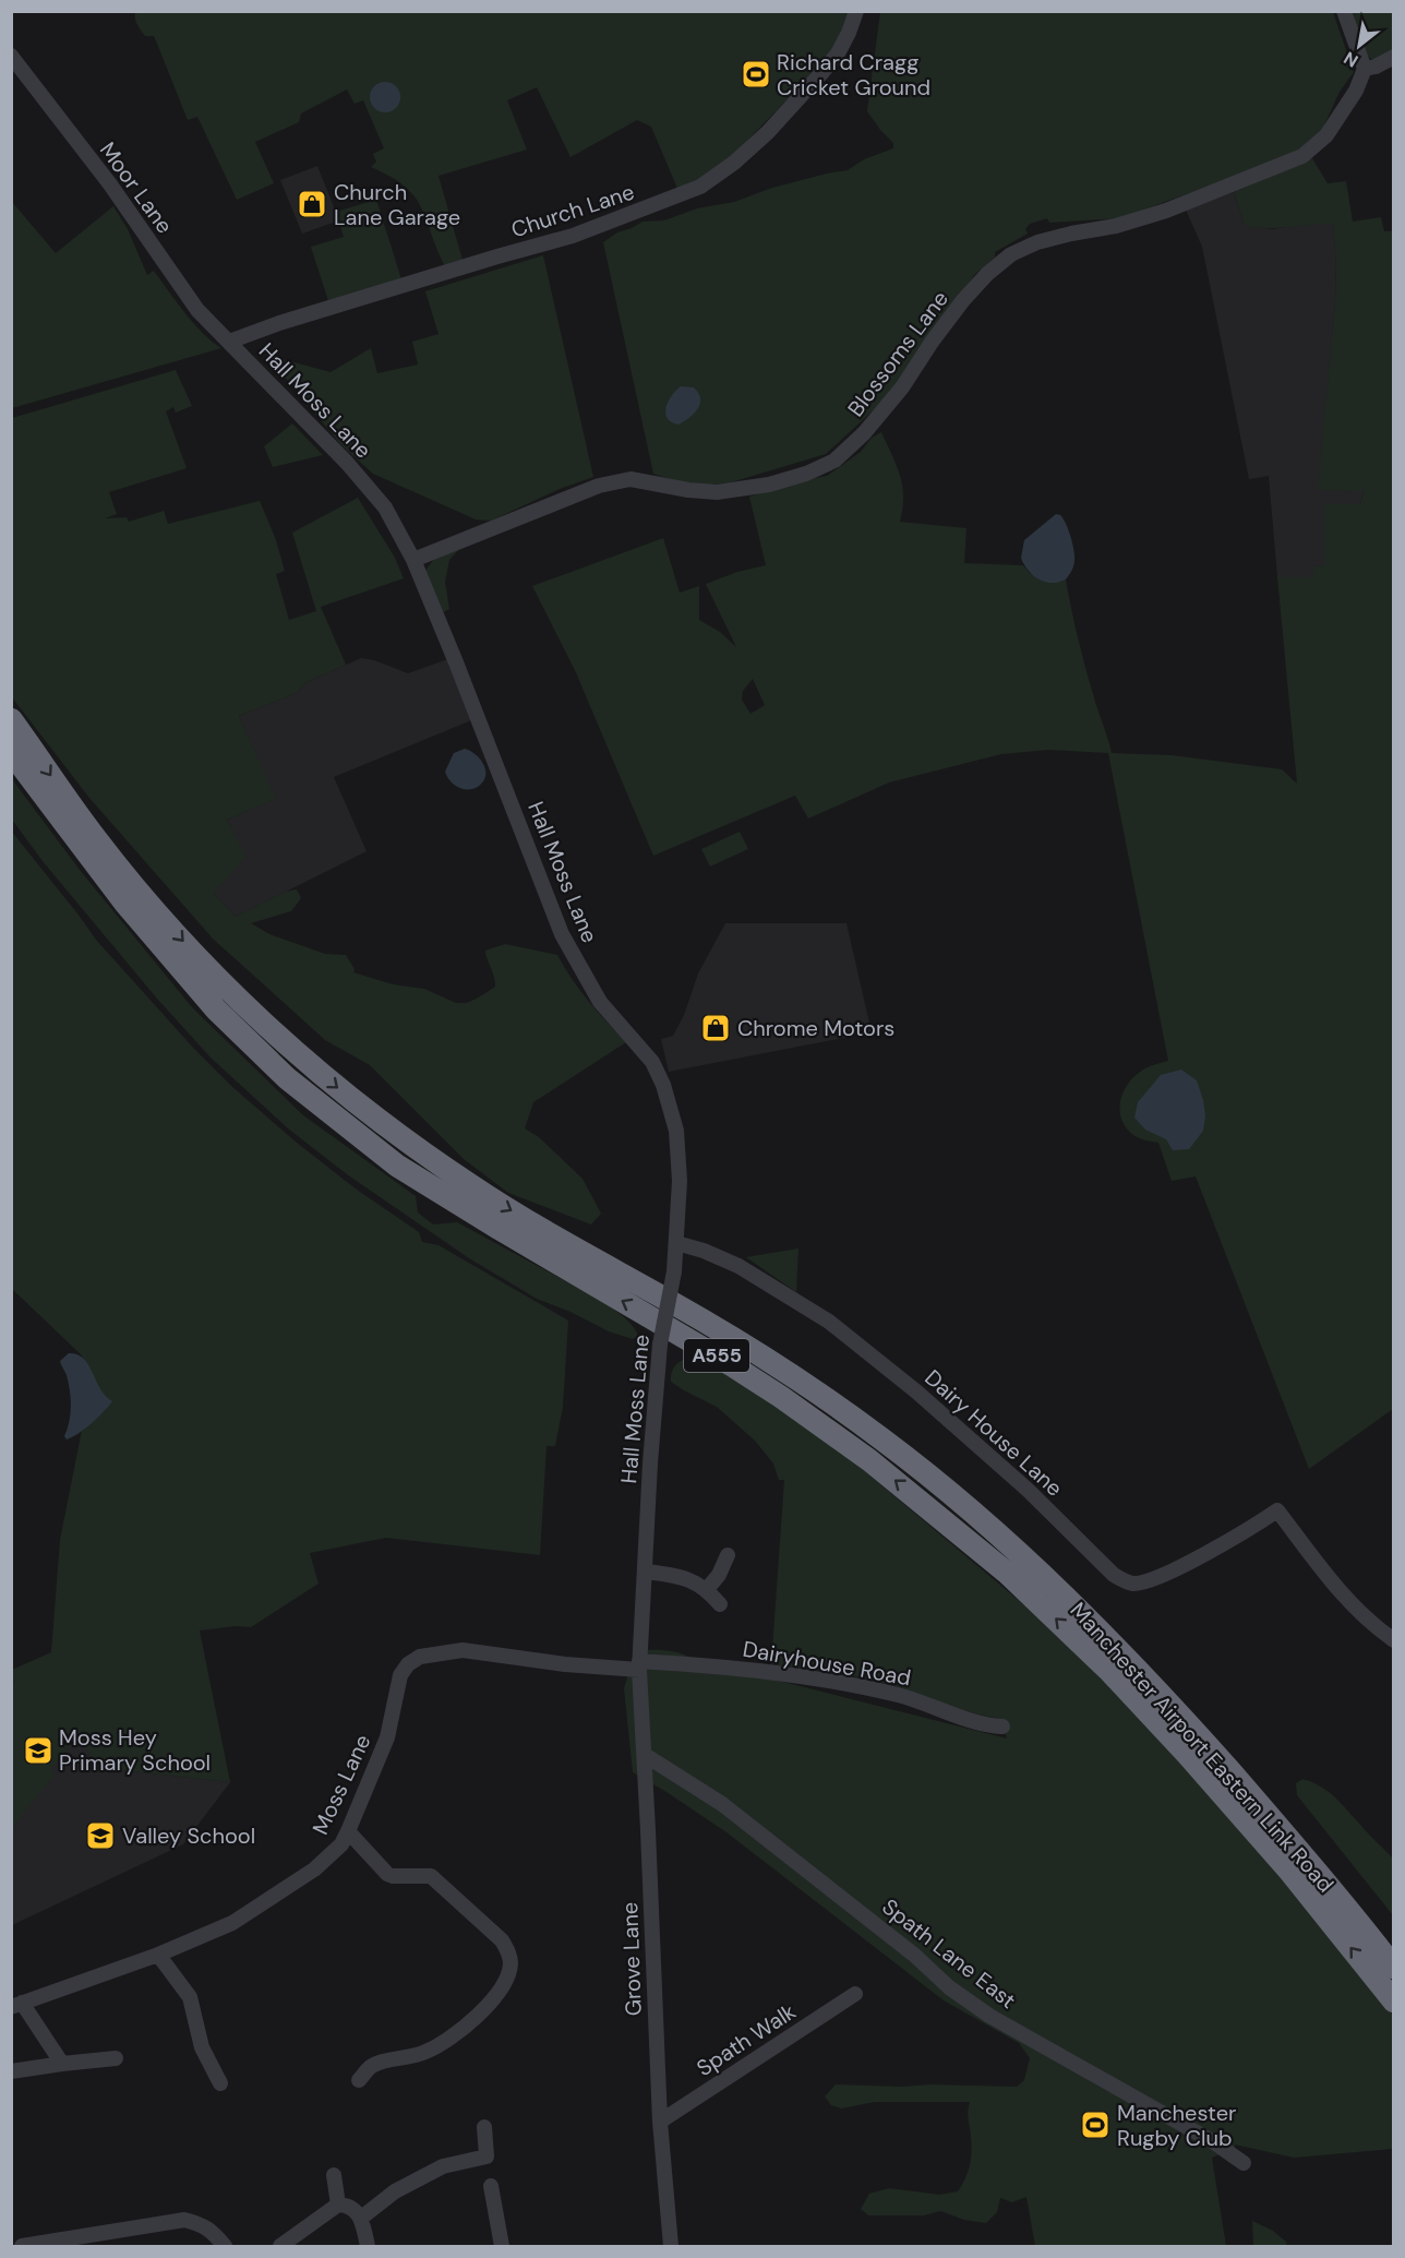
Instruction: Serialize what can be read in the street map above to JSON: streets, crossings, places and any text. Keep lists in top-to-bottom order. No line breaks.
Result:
{"streets":{"highway":["A555","Manchester Airport Eastern Link Road"],"street":["Moor Lane","Church Lane","Blossoms Lane","Hall Moss Lane","Dairy House Lane","Dairyhouse Road","Moss Lane","Spath Lane East","Grove Lane","Spath Walk"]},"crossings":[["Moor Lane","Church Lane"],["Moor Lane","Hall Moss Lane"],["Church Lane","Hall Moss Lane"],["Blossoms Lane","Hall Moss Lane"],["Hall Moss Lane","Dairy House Lane"],["Hall Moss Lane","Dairyhouse Road"],["Hall Moss Lane","Moss Lane"],["Hall Moss Lane","Grove Lane"],["Dairyhouse Road","Moss Lane"],["Dairyhouse Road","Grove Lane"],["Moss Lane","Grove Lane"],["Spath Lane East","Grove Lane"],["Grove Lane","Spath Walk"]],"places":{"sports":["Richard Cragg Cricket Ground","Manchester Rugby Club"],"shop":["Church Lane Garage","Chrome Motors"],"school or university":["Moss Hey Primary School","Valley School"]},"north":"bottom left"}
